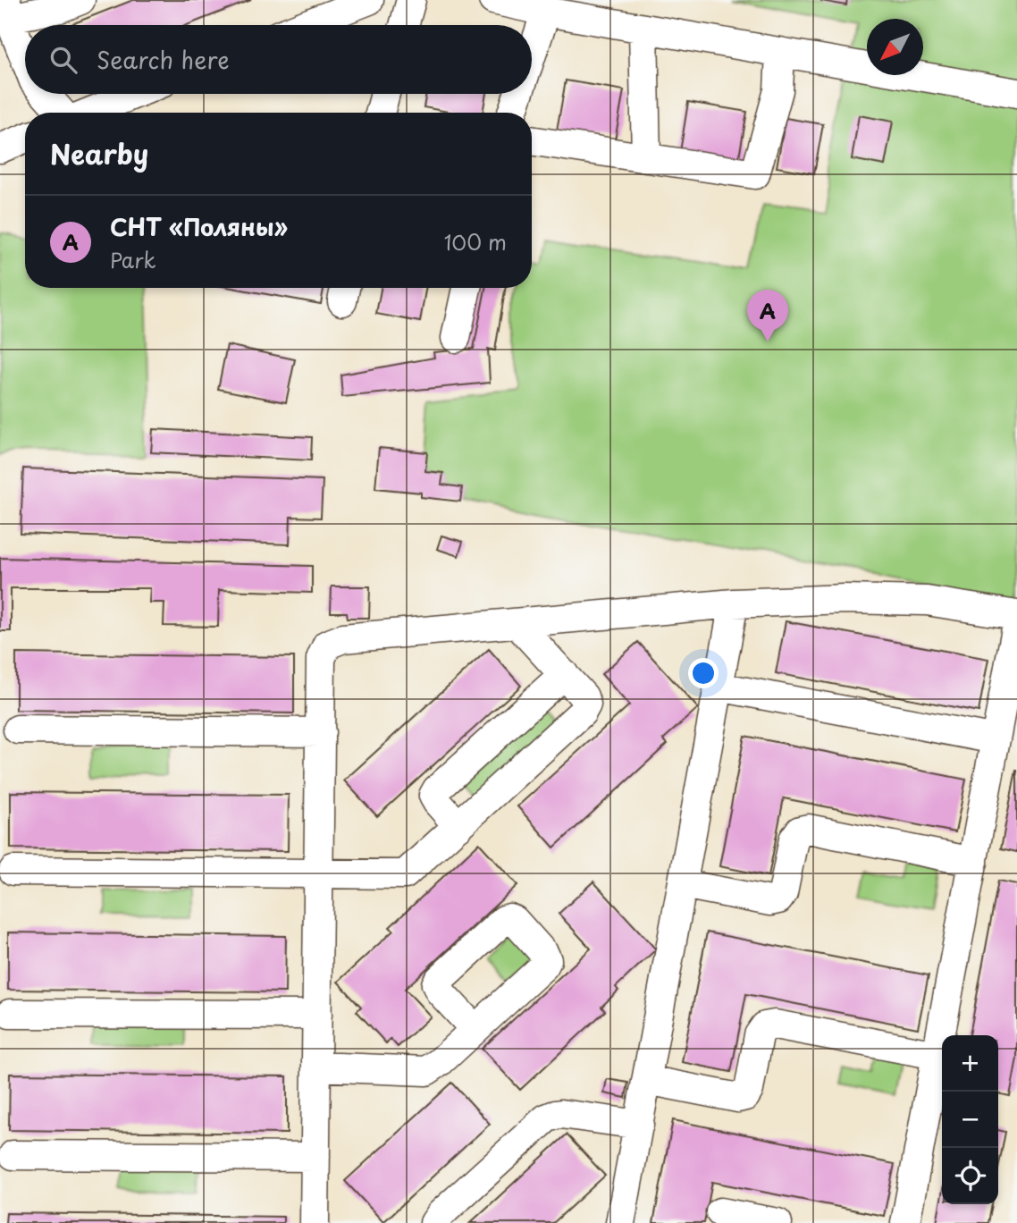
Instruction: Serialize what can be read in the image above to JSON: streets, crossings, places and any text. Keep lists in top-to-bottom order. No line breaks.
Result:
{"north":"bottom left","page":{"search":"Search here","heading":"Nearby","list":[{"mark":"A","name":"СНТ «Поляны»","note":"Park","value":"100 m"}],"pins":"A","map_buttons":["+","−"]}}
